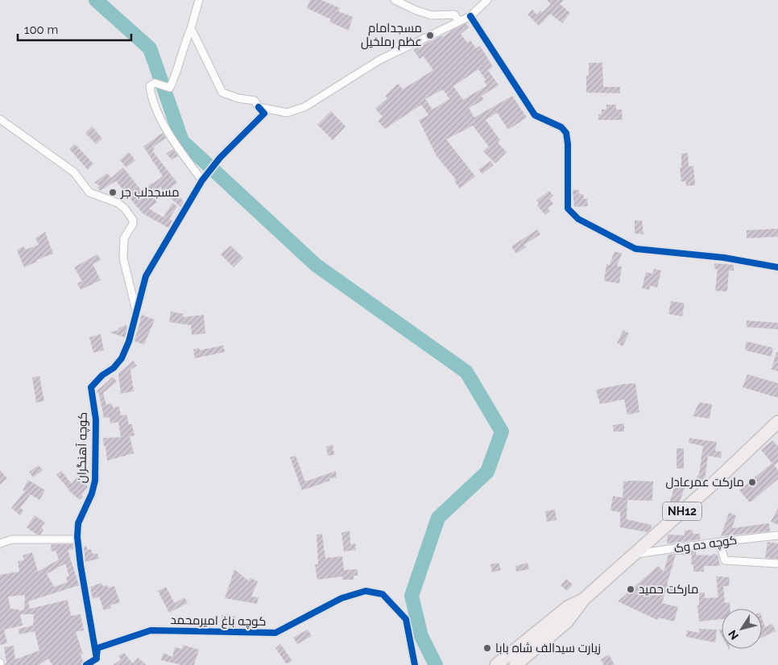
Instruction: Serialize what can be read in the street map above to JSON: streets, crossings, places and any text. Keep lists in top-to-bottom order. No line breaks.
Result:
{"streets":{"highway":["NH12"],"street":["کوچه آهنگران","کوچه ده وک","کوچه باغ امیرمحمد"]},"crossings":[["کوچه آهنگران","کوچه باغ امیرمحمد"],["NH12","کوچه ده وک"]],"places":["مسجدامام عظم رملخیل","مسجدلب جر","مارکت عمرعادل","مارکت حمید","زیارت سیدالف شاه بابا"],"scale_bar":"100 m","north":"bottom left"}
